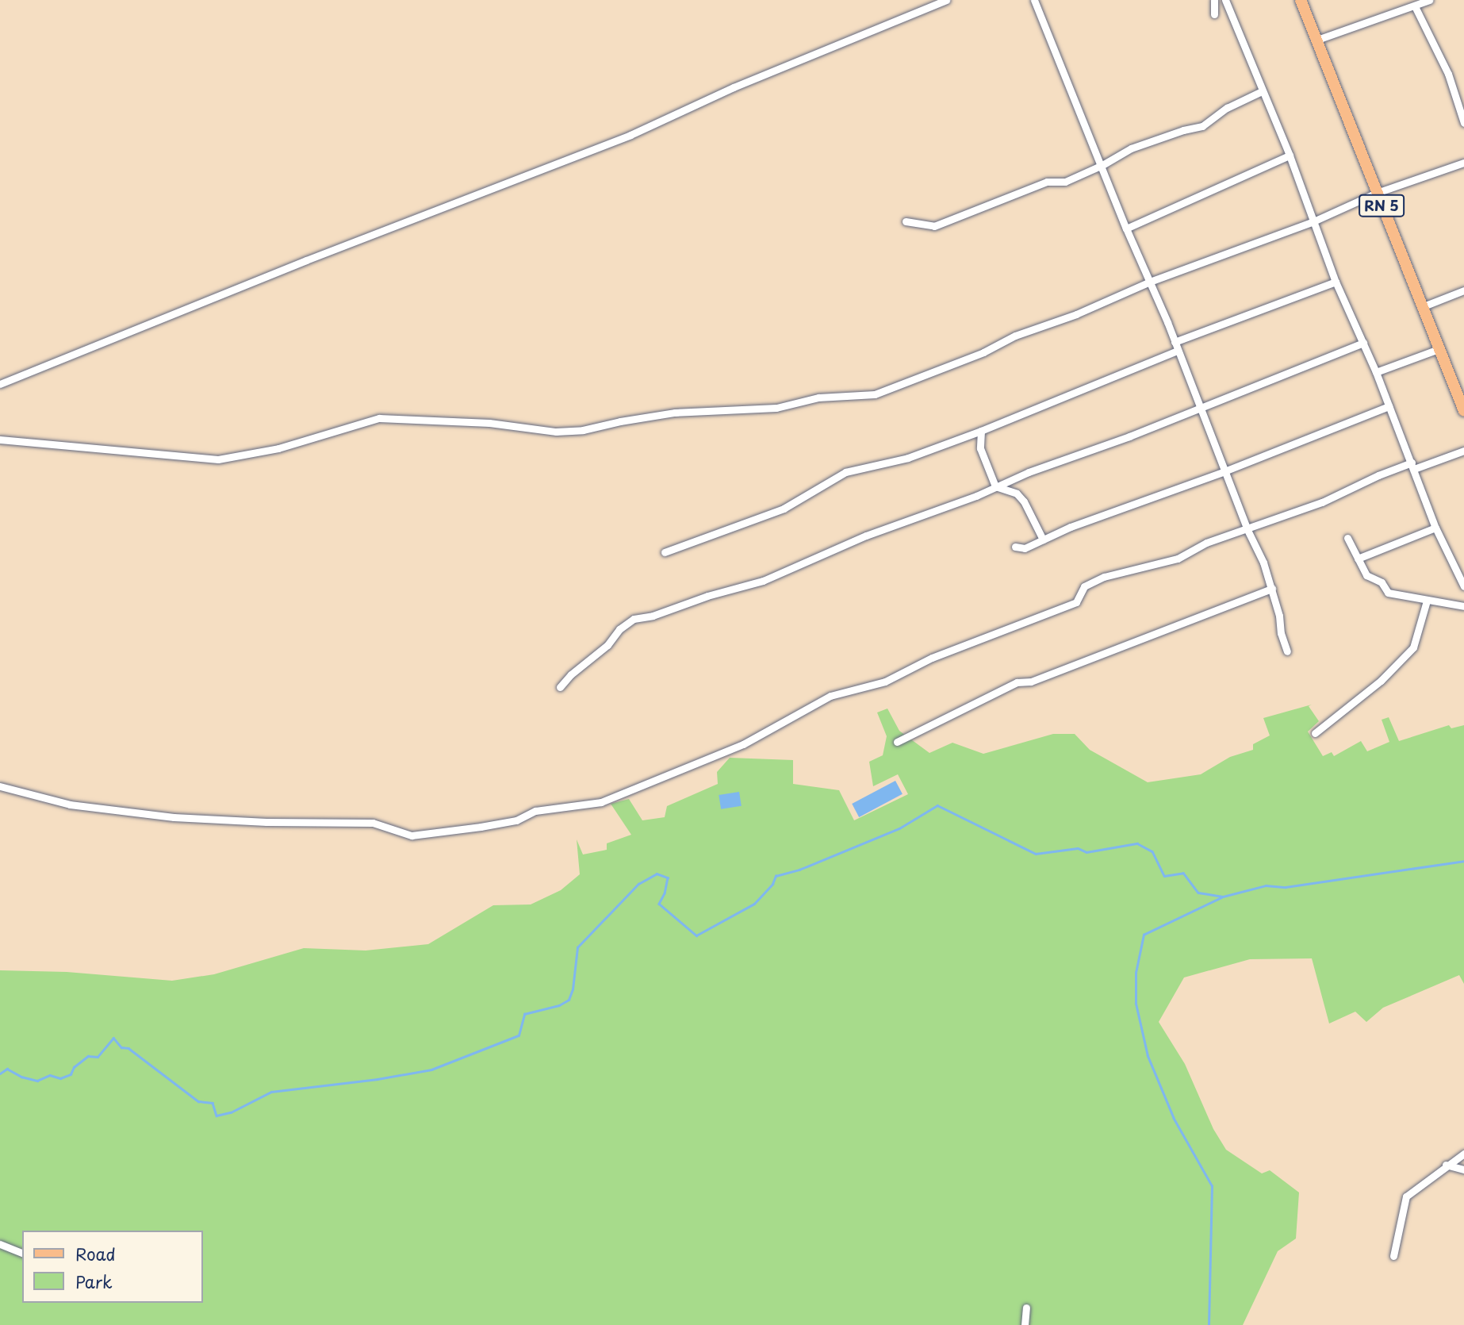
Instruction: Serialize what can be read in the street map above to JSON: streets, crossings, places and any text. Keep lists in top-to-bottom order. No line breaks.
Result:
{"streets":{"main road":["RN 5"]},"legend":["Road","Park"]}
